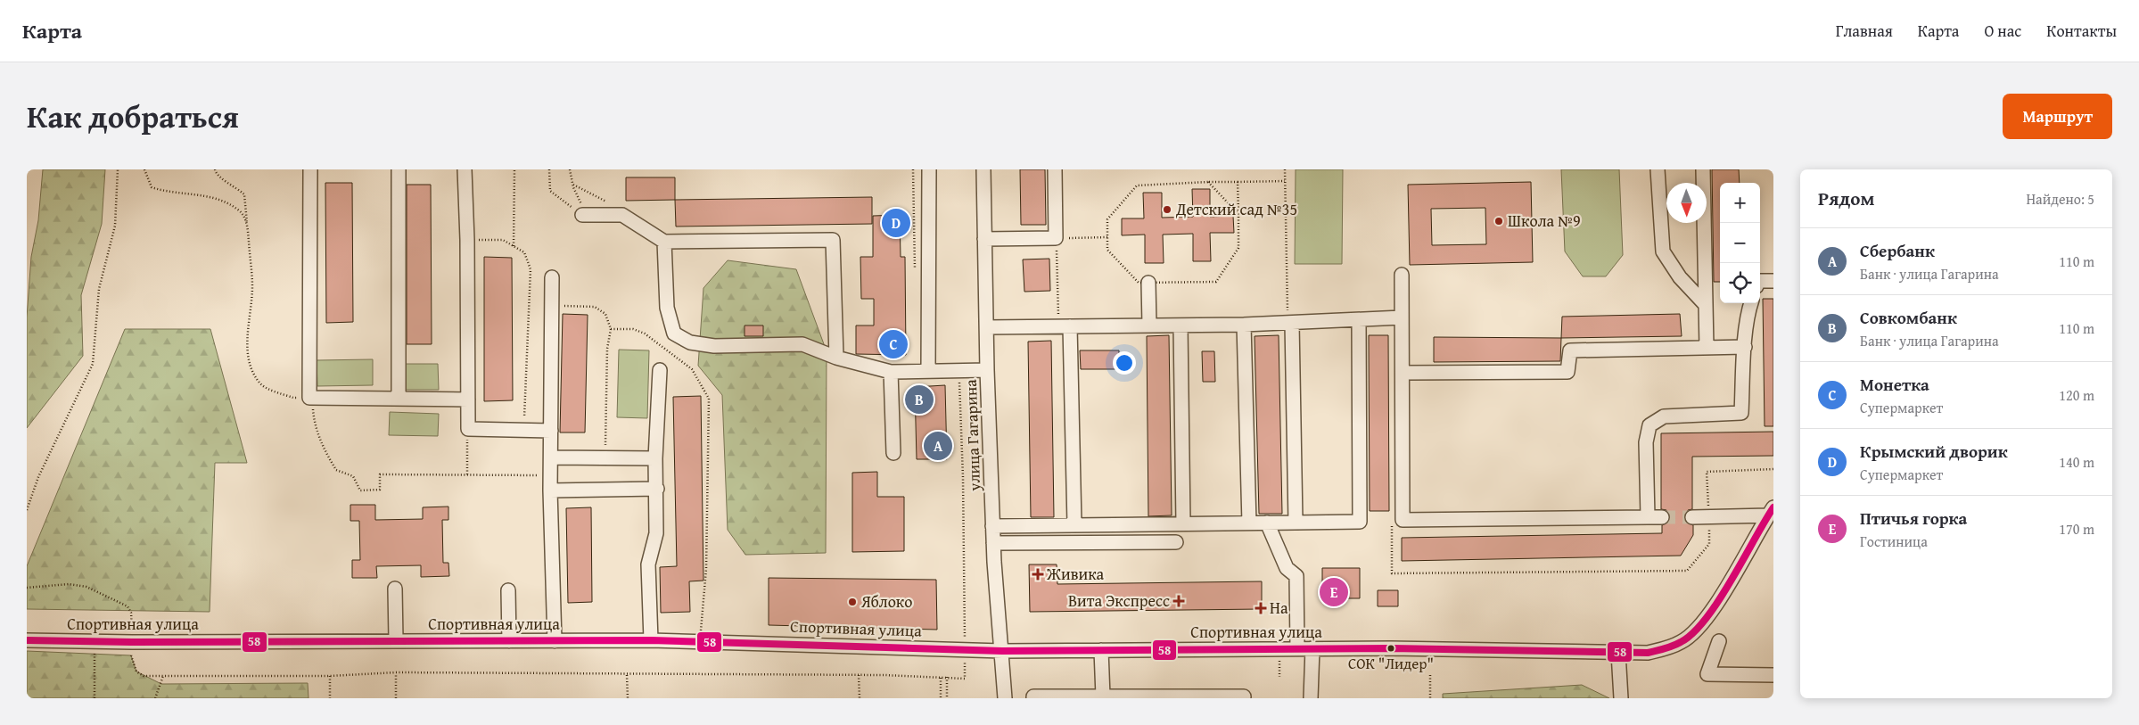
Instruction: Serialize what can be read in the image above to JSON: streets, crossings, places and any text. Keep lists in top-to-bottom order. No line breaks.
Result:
{"streets":{"street":["улица Гагарина","Спортивная улица"]},"crossings":[["улица Гагарина","Спортивная улица"]],"places":{"other":["Детский сад №35","Школа №9","Яблоко","СОК \"Лидер\""],"health":["Живика","Вита Экспресс","На"]},"lines":["transit line 58"],"north":"bottom","page":{"header":"Карта","nav":["Главная","Карта","О нас","Контакты"],"title":"Как добраться","buttons":"Маршрут","heading":["Рядом","Найдено: 5"],"map_buttons":["+","−"],"pins":["D","C","B","A","E"],"list":[{"mark":"A","name":"Сбербанк","note":"Банк · улица Гагарина","value":"110 m"},{"mark":"B","name":"Совкомбанк","note":"Банк · улица Гагарина","value":"110 m"},{"mark":"C","name":"Монетка","note":"Супермаркет","value":"120 m"},{"mark":"D","name":"Крымский дворик","note":"Супермаркет","value":"140 m"},{"mark":"E","name":"Птичья горка","note":"Гостиница","value":"170 m"}]}}
